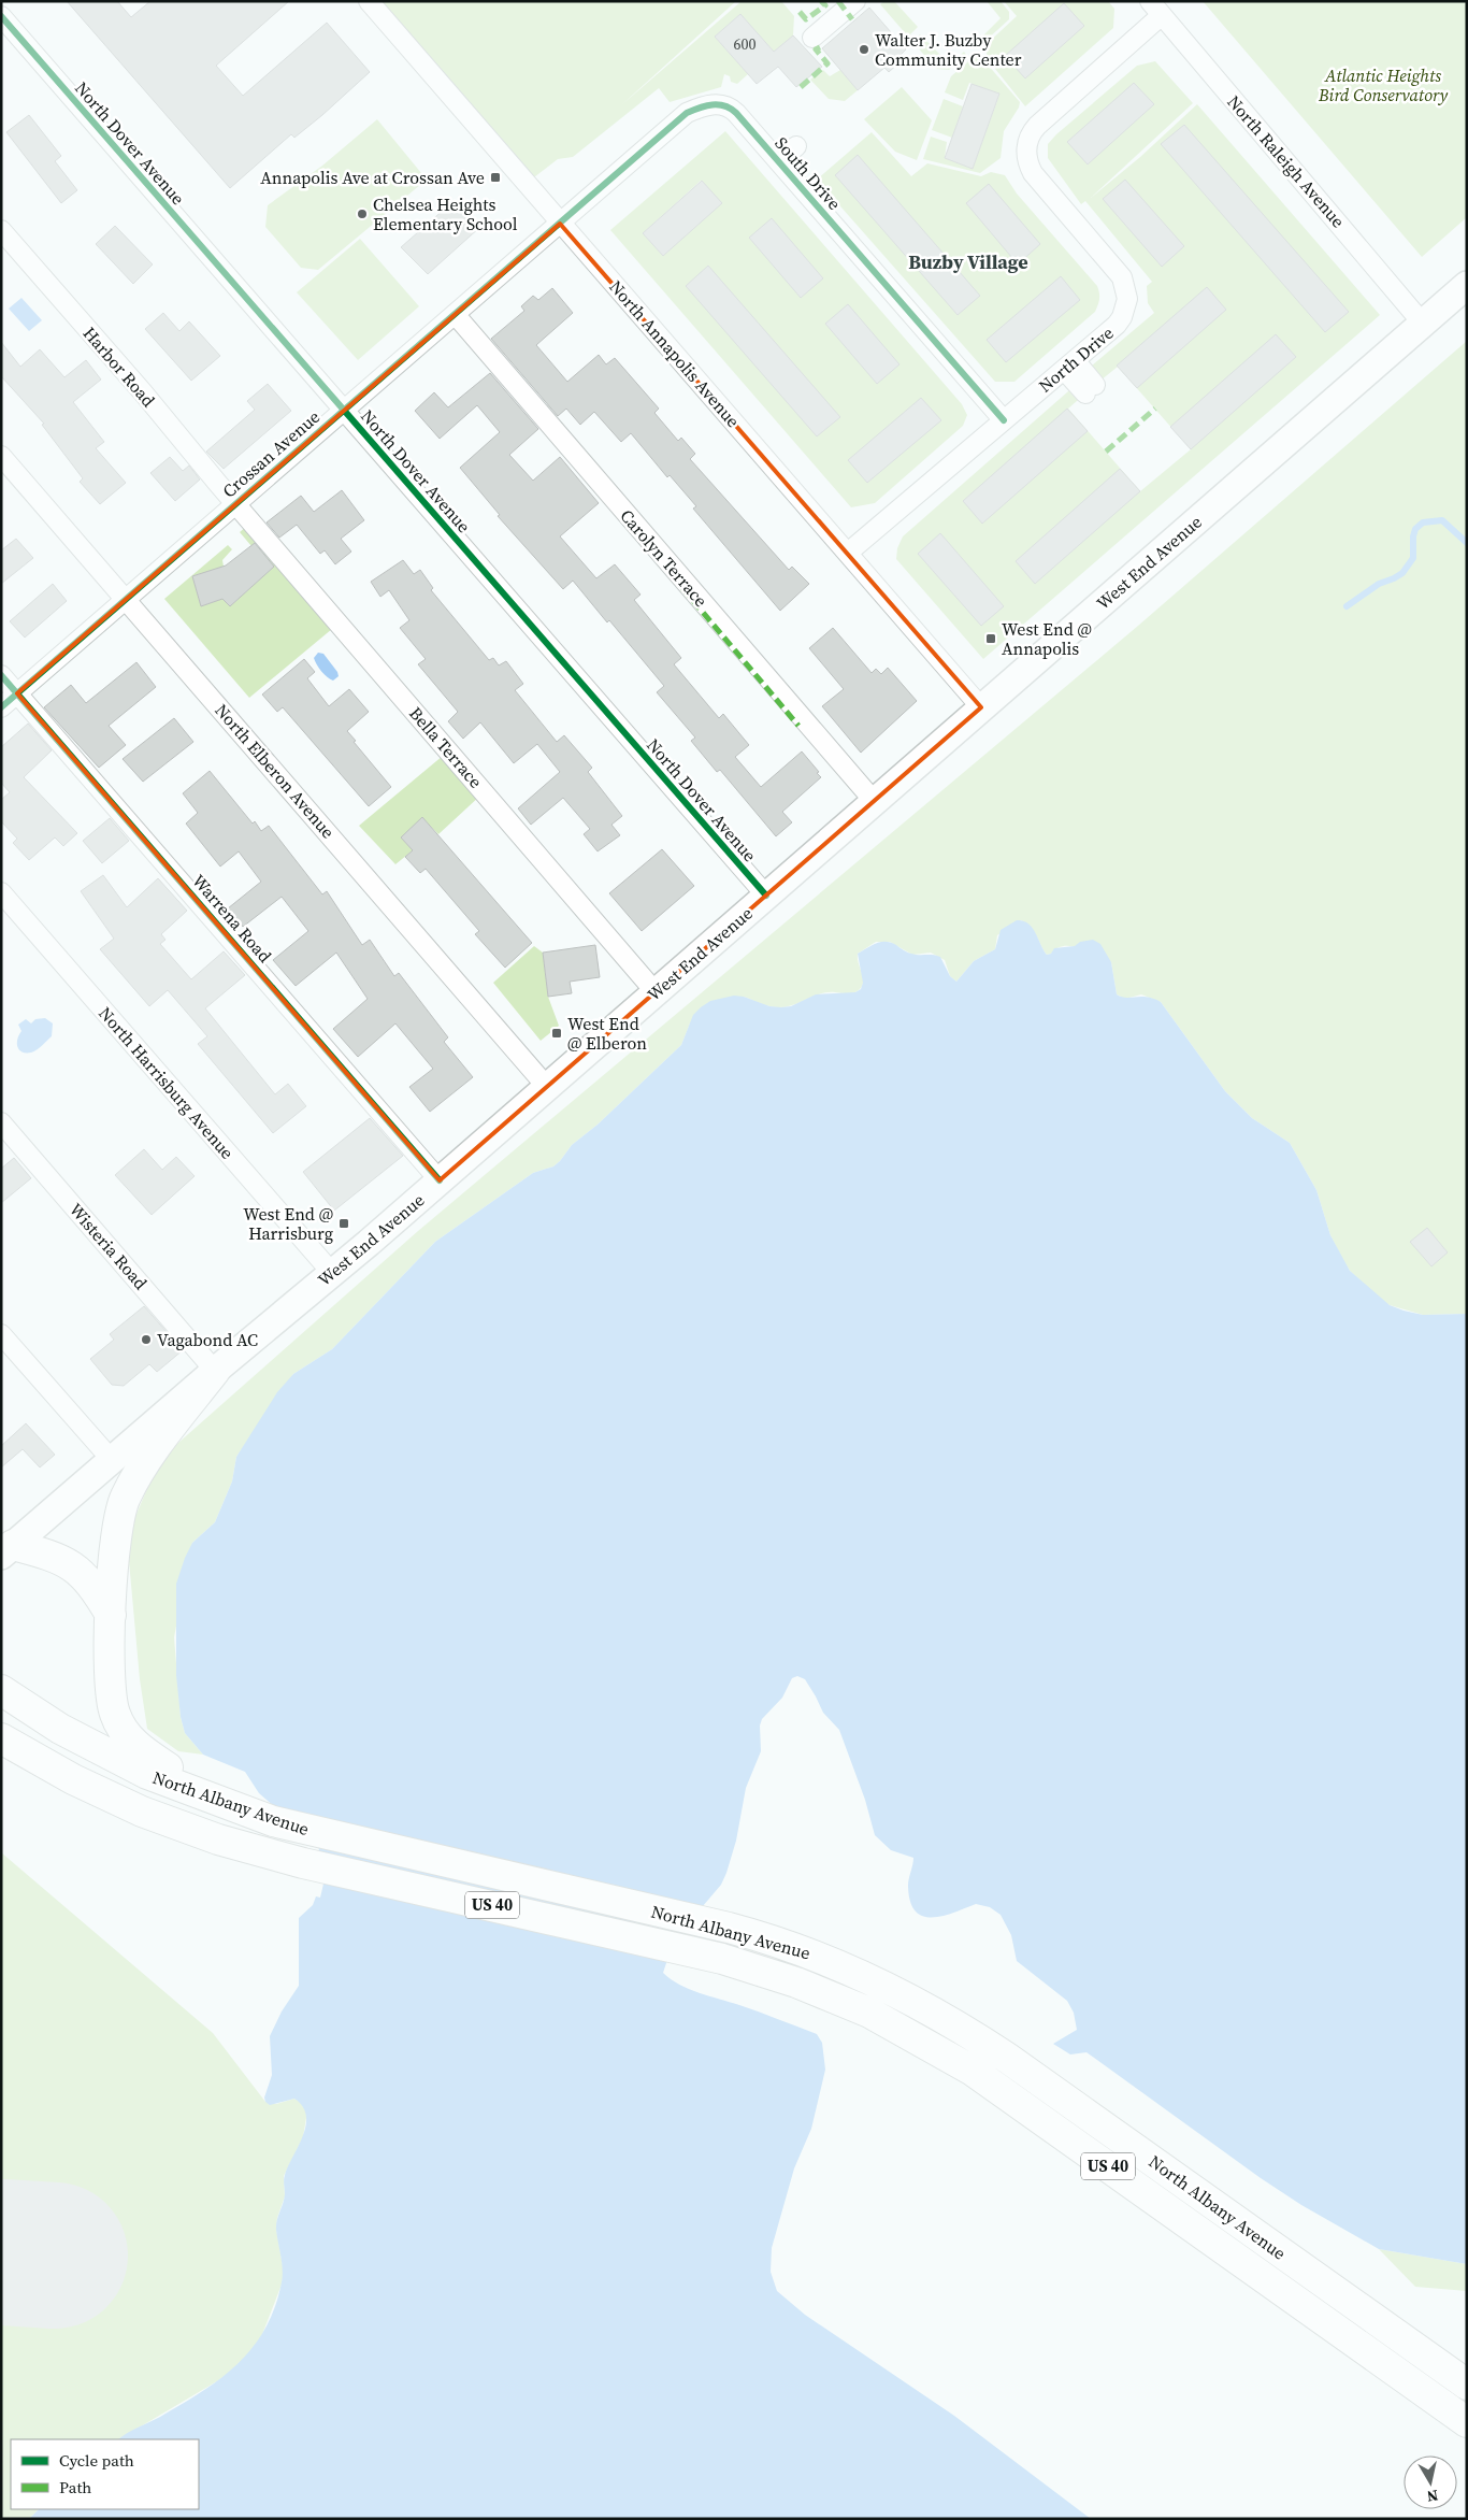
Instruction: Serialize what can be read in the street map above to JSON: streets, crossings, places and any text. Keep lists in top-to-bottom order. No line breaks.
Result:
{"streets":{"highway":["North Albany Avenue","US 40"],"main road":["West End Avenue"],"street":["North Dover Avenue","North Raleigh Avenue","South Drive","North Annapolis Avenue","North Drive","Harbor Road","Crossan Avenue","Carolyn Terrace","Bella Terrace","North Elberon Avenue","Warrena Road","North Harrisburg Avenue","Wisteria Road"]},"crossings":[["North Dover Avenue","Crossan Avenue"],["North Dover Avenue","West End Avenue"],["North Raleigh Avenue","North Drive"],["North Raleigh Avenue","West End Avenue"],["South Drive","North Annapolis Avenue"],["South Drive","North Drive"],["South Drive","Crossan Avenue"],["North Annapolis Avenue","North Drive"],["North Annapolis Avenue","Crossan Avenue"],["North Annapolis Avenue","West End Avenue"],["Harbor Road","Crossan Avenue"],["Harbor Road","Bella Terrace"],["Crossan Avenue","Carolyn Terrace"],["Crossan Avenue","Bella Terrace"],["Crossan Avenue","North Elberon Avenue"],["Crossan Avenue","Warrena Road"],["Carolyn Terrace","West End Avenue"],["West End Avenue","Bella Terrace"],["West End Avenue","North Elberon Avenue"],["West End Avenue","Warrena Road"],["West End Avenue","North Harrisburg Avenue"],["West End Avenue","Wisteria Road"]],"districts":["Buzby Village"],"parks":["Atlantic Heights Bird Conservatory"],"places":{"other":["Walter J. Buzby Community Center","Chelsea Heights Elementary School","Vagabond AC"],"transit":["Annapolis Ave at Crossan Ave","West End @ Annapolis","West End @ Elberon","West End @ Harrisburg"]},"house_numbers":["600"],"legend":["Cycle path","Path"],"north":"bottom"}
